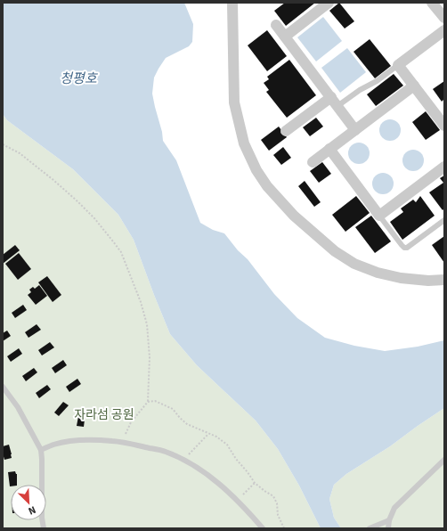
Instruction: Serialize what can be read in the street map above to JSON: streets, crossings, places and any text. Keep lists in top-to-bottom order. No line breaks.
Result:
{"water":["청평호"],"parks":["자라섬 공원"],"north":"bottom right"}
